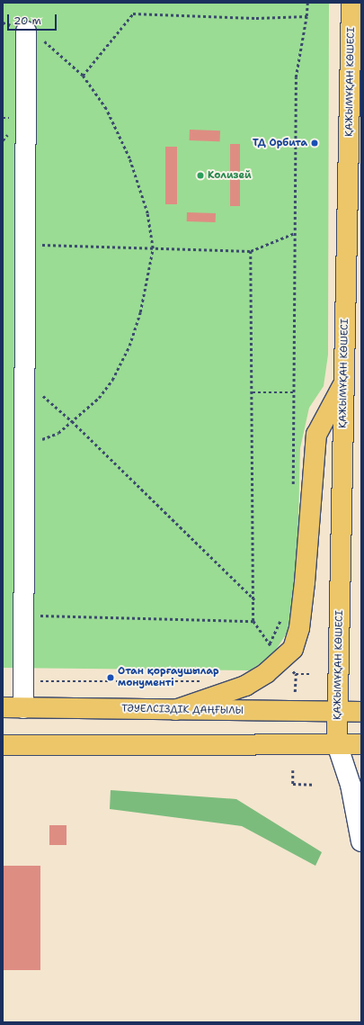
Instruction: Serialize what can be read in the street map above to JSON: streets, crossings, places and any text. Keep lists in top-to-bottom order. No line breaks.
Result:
{"streets":{"main road":["ҚАЖЫМҰҚАН КӨШЕСІ","ТӘУЕЛСІЗДІК ДАҢҒЫЛЫ"]},"crossings":[["ҚАЖЫМҰҚАН КӨШЕСІ","ТӘУЕЛСІЗДІК ДАҢҒЫЛЫ"]],"places":["ТД Орбита","Колизей","Отан қорғаушылар монументі"],"scale_bar":"20 m"}
